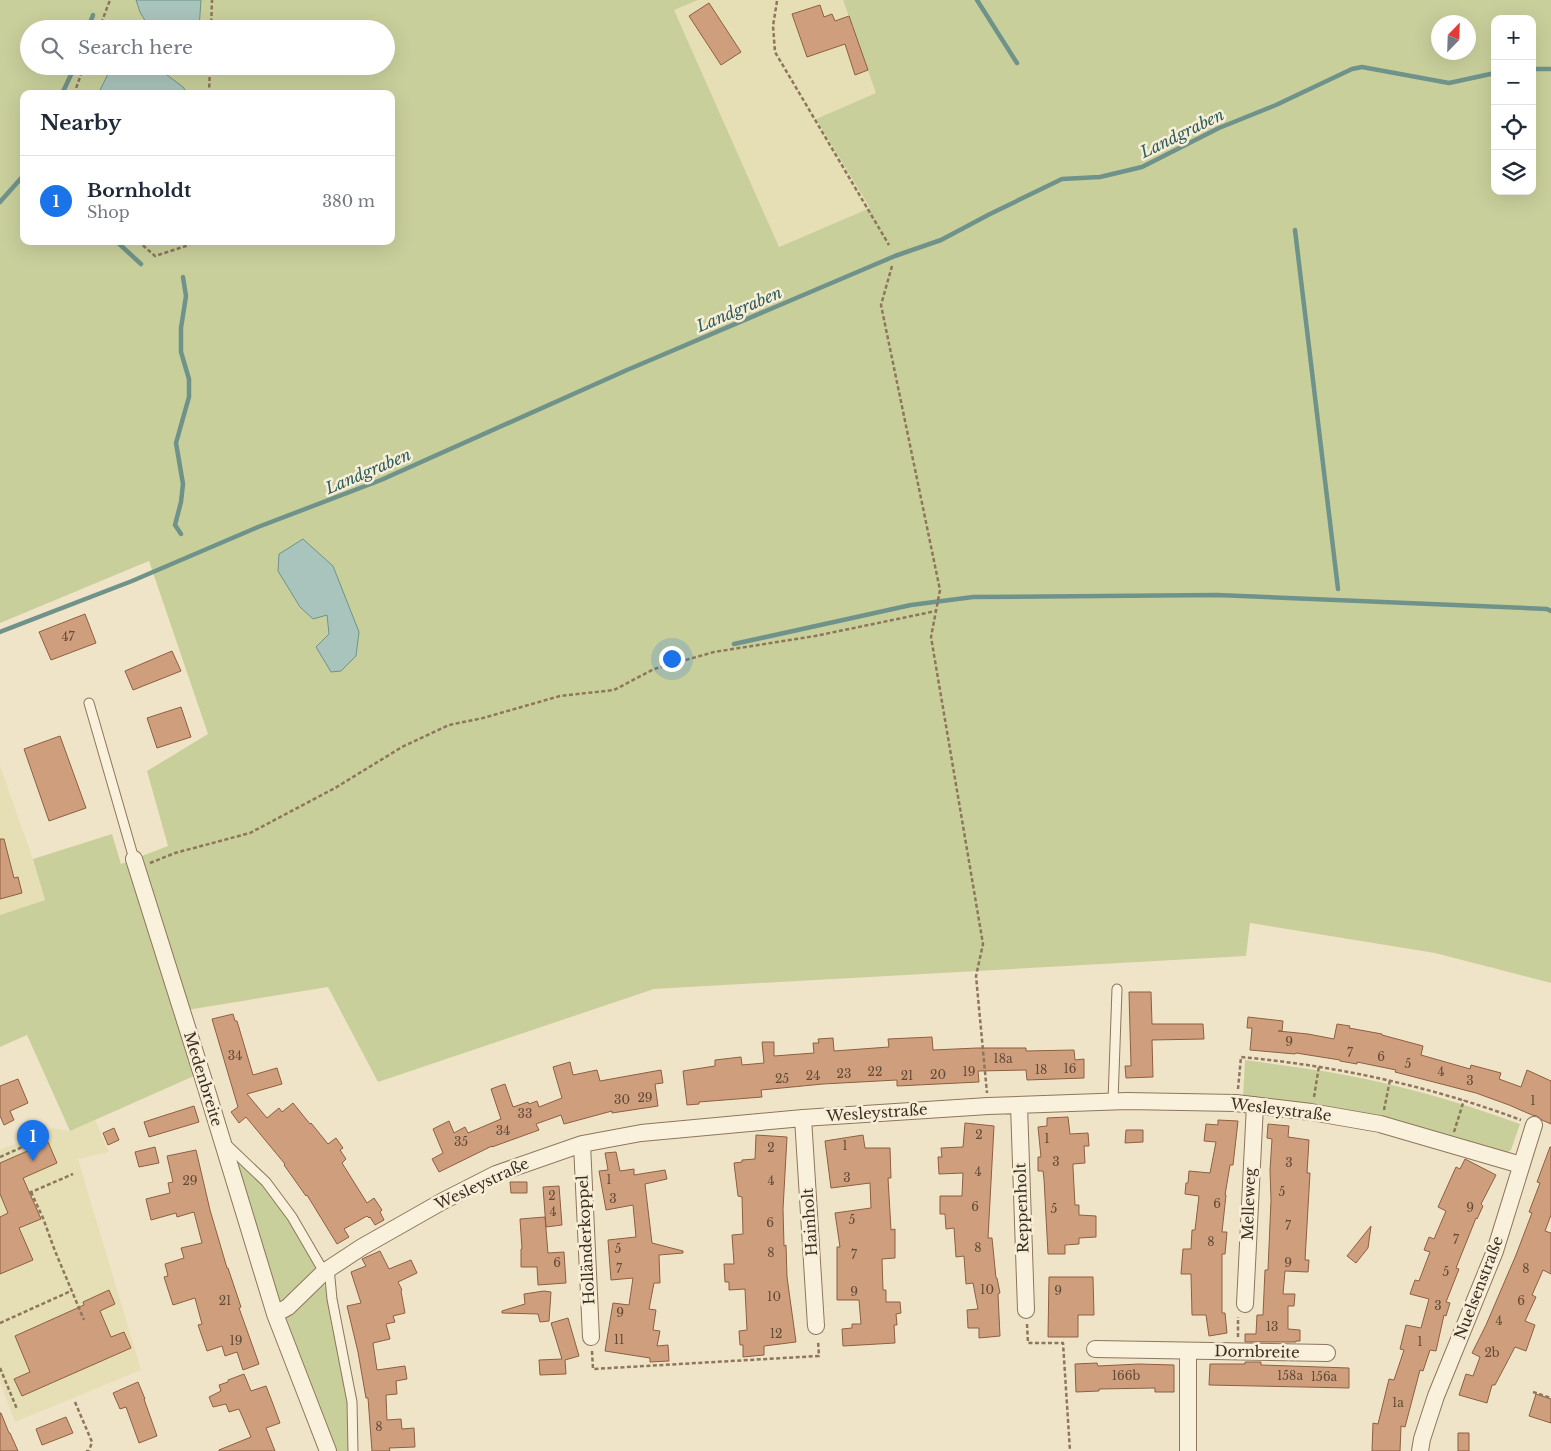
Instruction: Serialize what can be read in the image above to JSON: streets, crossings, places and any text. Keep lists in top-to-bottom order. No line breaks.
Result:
{"streets":{"street":["Medenbreite","Wesleystraße","Melleweg","Reppenholt","Hainholt","Holländerkoppel","Nuelsenstraße","Dornbreite"]},"crossings":[["Medenbreite","Wesleystraße"],["Wesleystraße","Melleweg"],["Wesleystraße","Reppenholt"],["Wesleystraße","Hainholt"],["Wesleystraße","Holländerkoppel"],["Wesleystraße","Nuelsenstraße"]],"water":["Landgraben"],"house_numbers":["47","9","7","34","6","18a","5","16","18","22","19","4","23","20","24","21","25","3","29","30","1","33","34","2","1","35","1","2","3","3","4","3","1","29","4","5","2","3","6","6","9","5","4","5","6","7","7","8","8","5","8","7","6","9","7","8","5","10","9","9","10","21","6","3","9","4","13","12","11","19","1","2b","166b","158a","156a","1a","8"],"north":"top right","page":{"map_buttons":["+","−"],"search":"Search here","heading":"Nearby","list":[{"mark":"1","name":"Bornholdt","note":"Shop","value":"380 m"}],"pins":"1"}}
